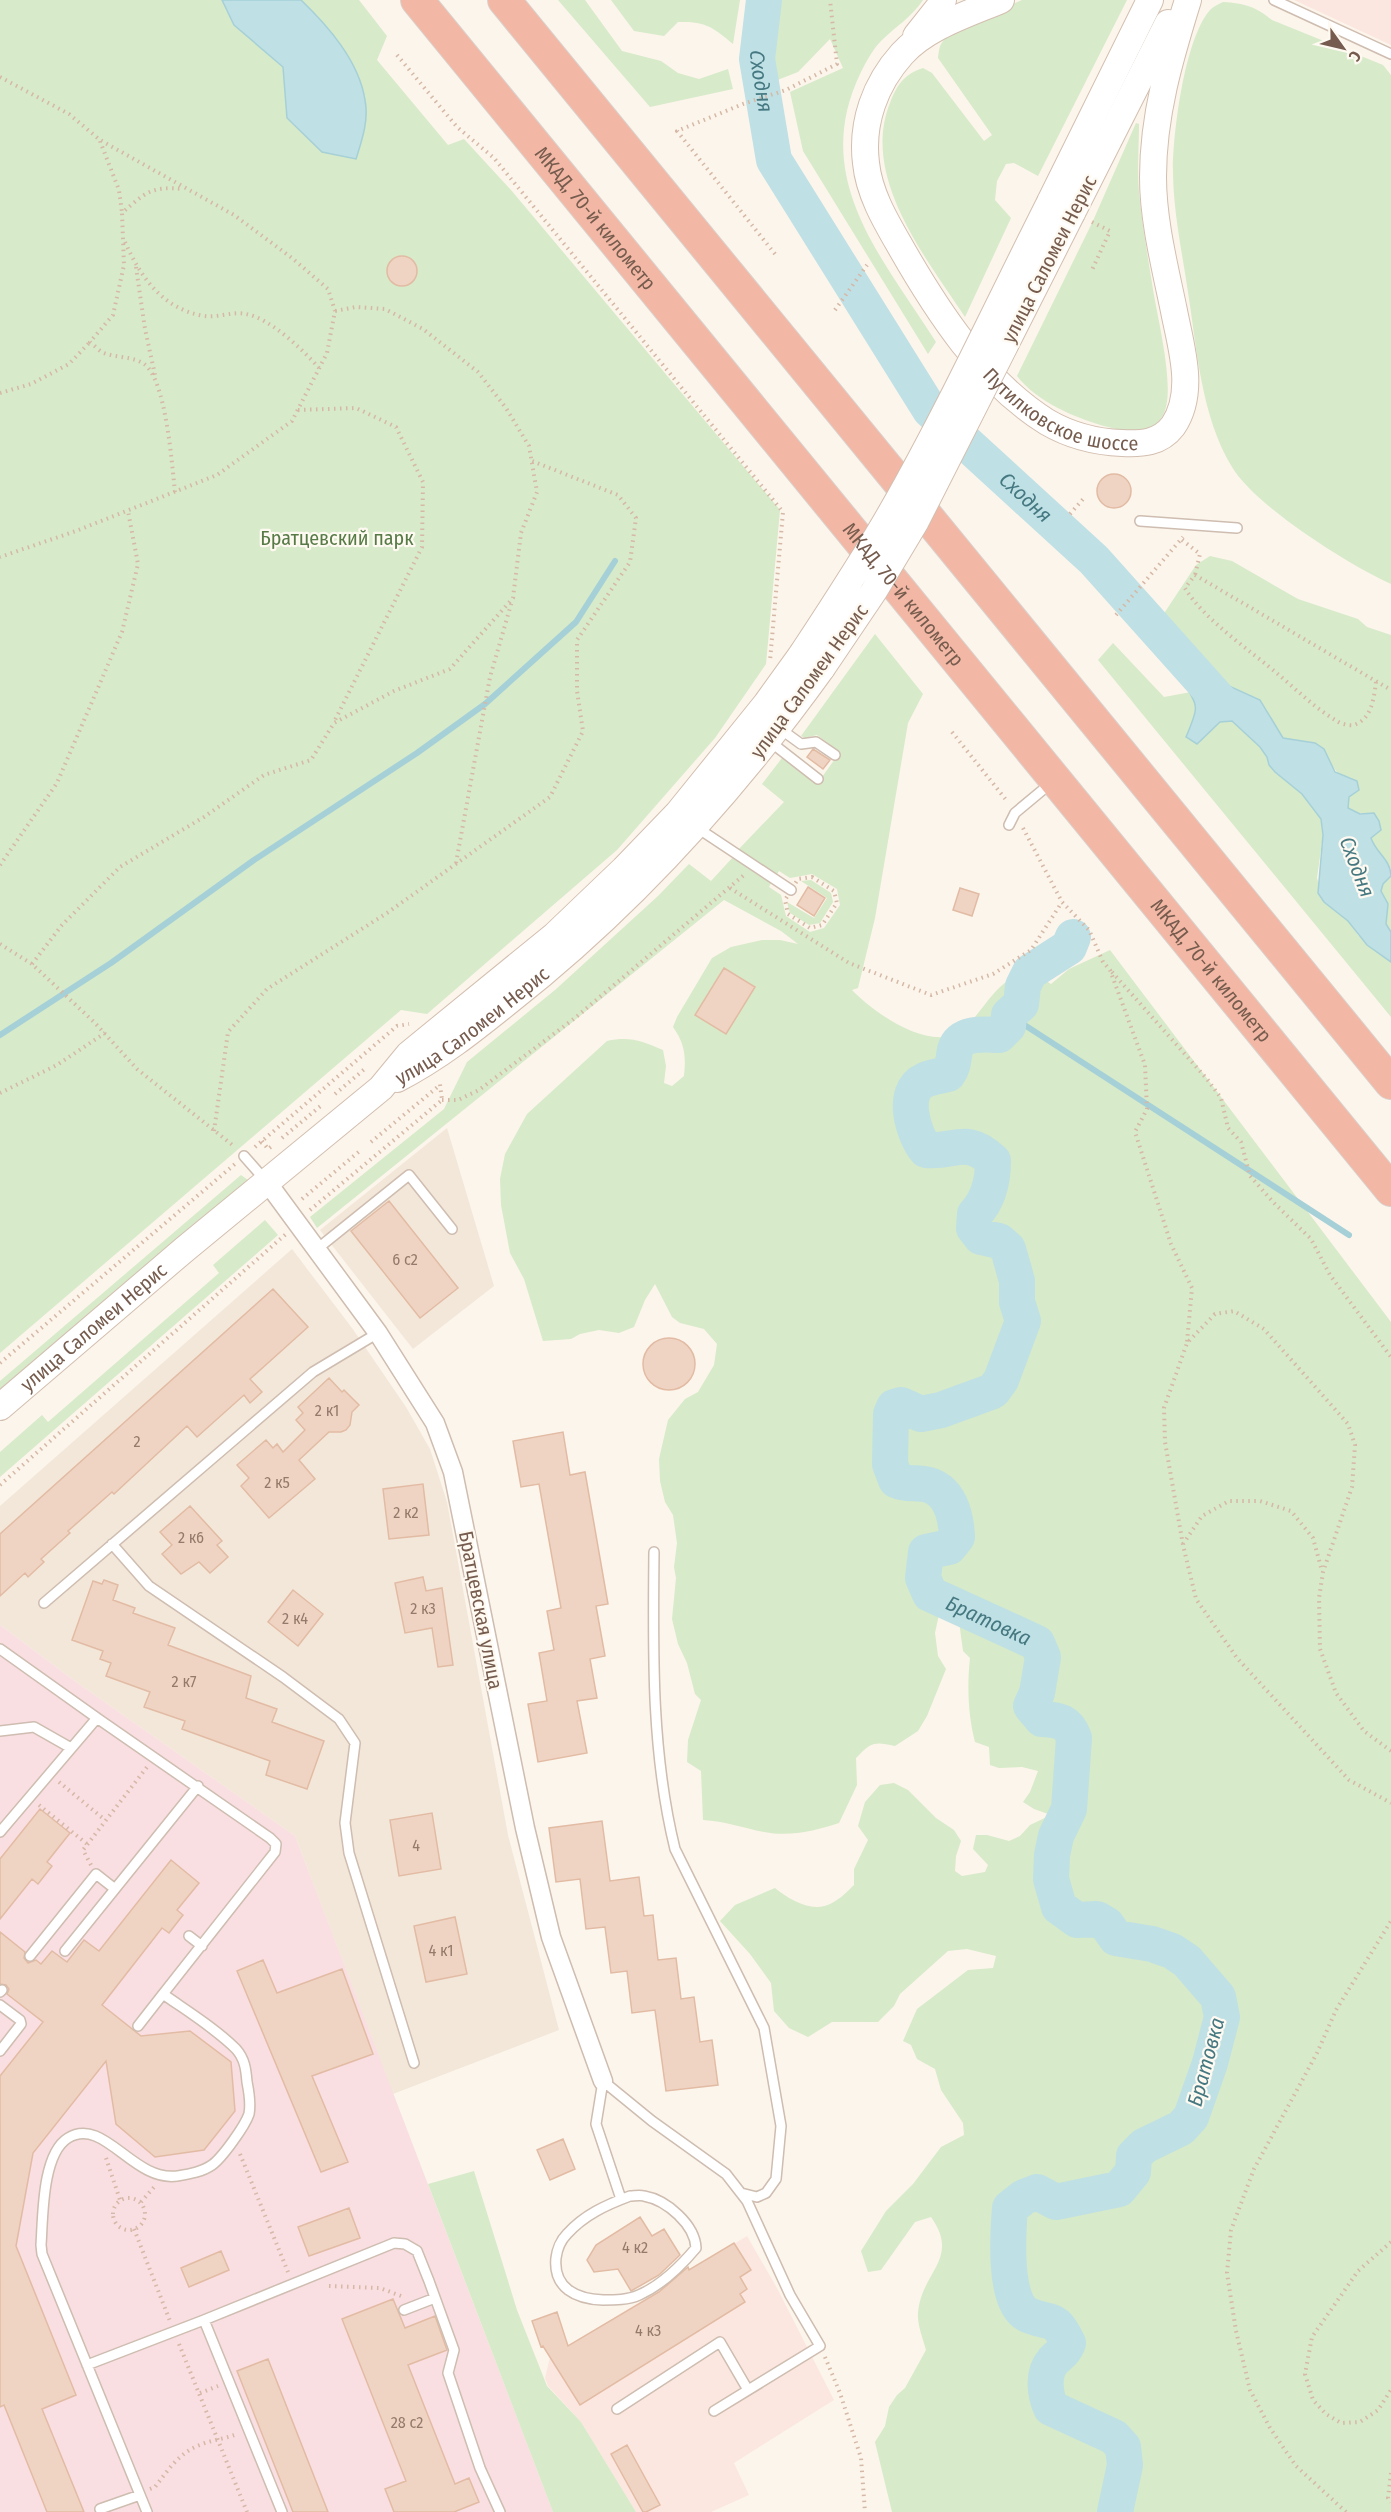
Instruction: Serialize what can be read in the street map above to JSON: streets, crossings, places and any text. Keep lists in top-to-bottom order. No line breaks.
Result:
{"streets":{"highway":["МКАД, 70-й километр"],"main road":["улица Саломеи Нерис","Путилковское шоссе"],"street":["Братцевская улица"]},"crossings":[["улица Саломеи Нерис","Братцевская улица"]],"water":["Сходня","Братовка"],"parks":["Братцевский парк"],"house_numbers":["6 с2","2 к1","2","2 к5","2 к2","2 к6","2 к3","2 к4","2 к7","4","4 к1","4 к2","4 к3","28 с2"],"north":"bottom right"}
